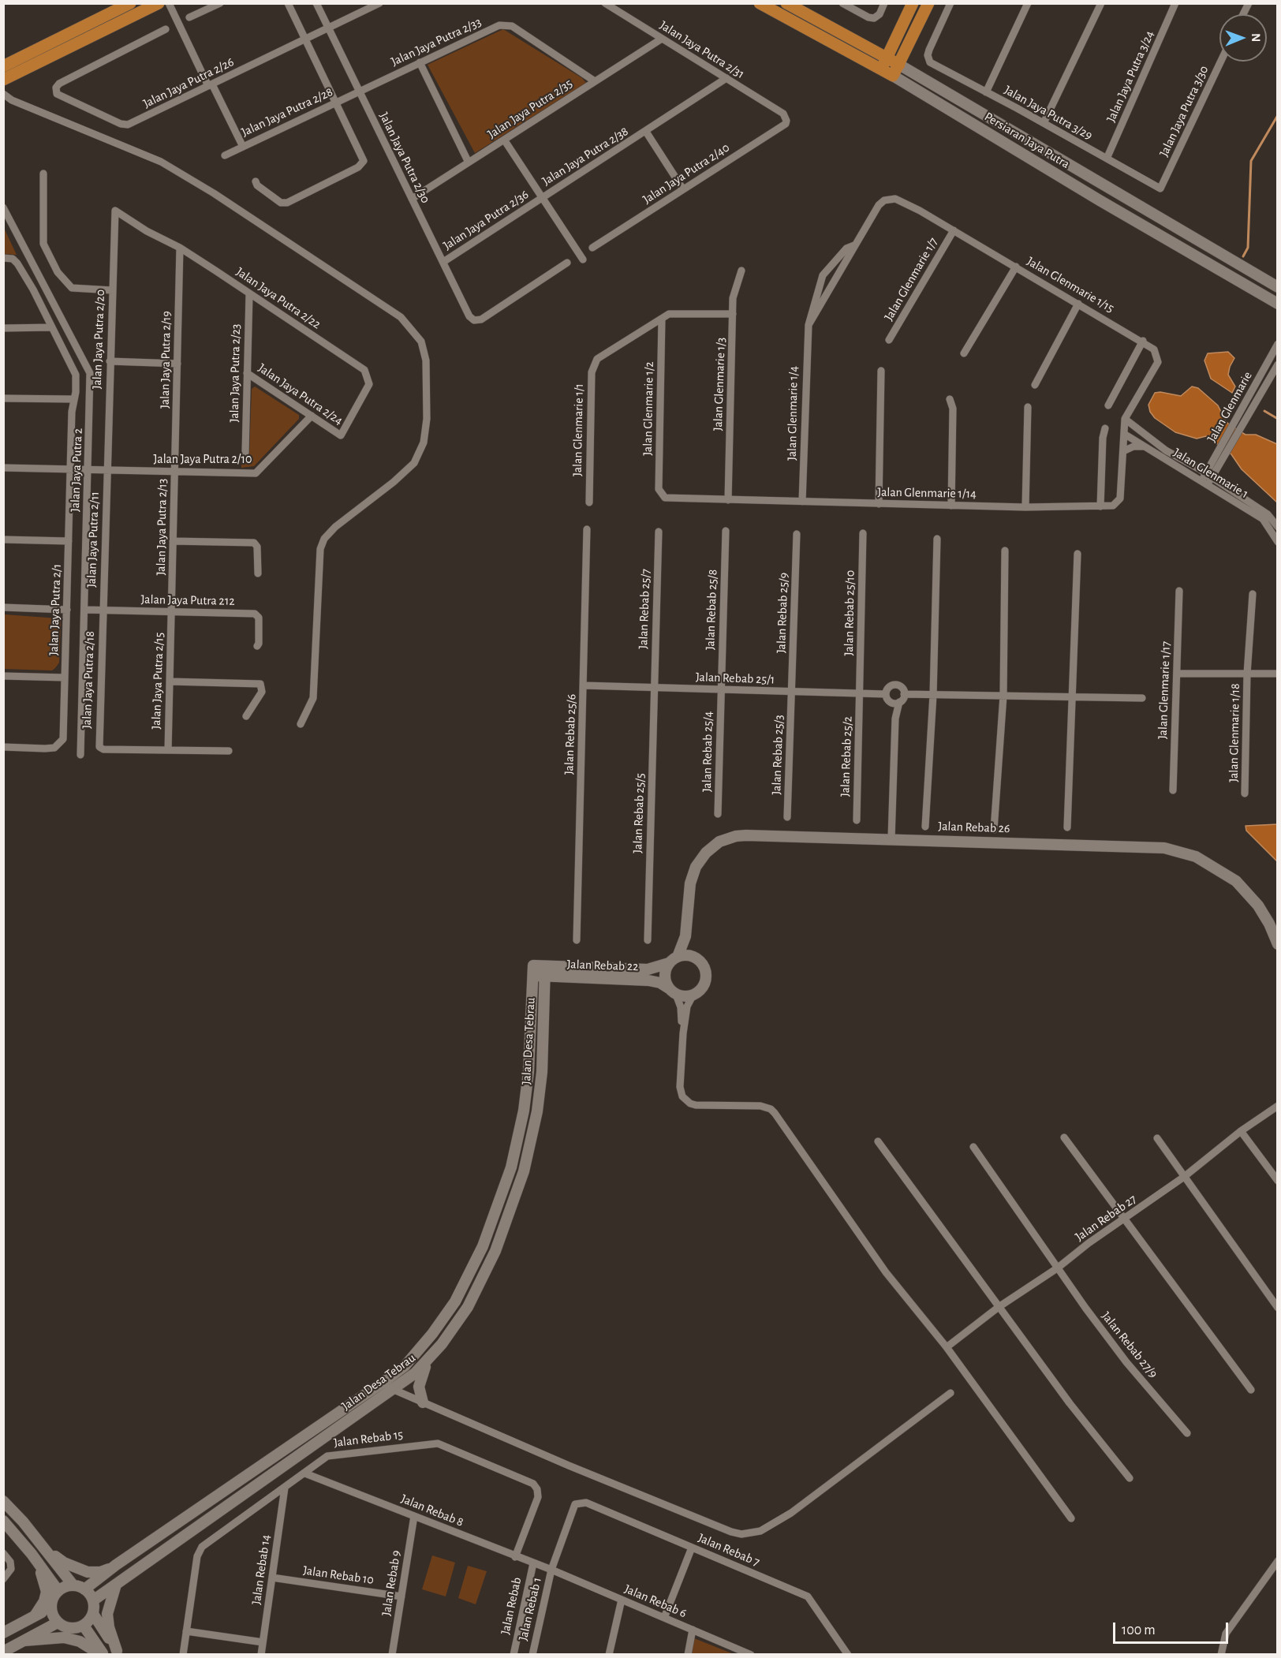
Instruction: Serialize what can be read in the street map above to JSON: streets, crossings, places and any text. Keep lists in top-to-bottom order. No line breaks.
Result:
{"streets":{"main road":["Persiaran Jaya Putra"],"street":["Jalan Jaya Putra 2/33","Jalan Jaya Putra 2/31","Jalan Jaya Putra 3/24","Jalan Jaya Putra 2/26","Jalan Jaya Putra 2/35","Jalan Jaya Putra 3/30","Jalan Jaya Putra 2/28","Jalan Jaya Putra 3/29","Jalan Jaya Putra 2/38","Jalan Jaya Putra 2/30","Jalan Jaya Putra 2/40","Jalan Jaya Putra 2/36","Jalan Glenmarie 1/7","Jalan Glenmarie 1/15","Jalan Jaya Putra 2/22","Jalan Jaya Putra 2/20","Jalan Jaya Putra 2/19","Jalan Jaya Putra 2/23","Jalan Glenmarie 1/3","Jalan Jaya Putra 2/24","Jalan Glenmarie","Jalan Glenmarie 1/2","Jalan Glenmarie 1/4","Jalan Glenmarie 1/1","Jalan Jaya Putra 2/10","Jalan Jaya Putra 2","Jalan Glenmarie 1","Jalan Glenmarie 1/14","Jalan Jaya Putra 2/13","Jalan Jaya Putra 2/11","Jalan Jaya Putra 212","Jalan Rebab 25/7","Jalan Jaya Putra 2/1","Jalan Rebab 25/8","Jalan Rebab 25/9","Jalan Rebab 25/10","Jalan Rebab 25/1","Jalan Jaya Putra 2/18","Jalan Jaya Putra 2/15","Jalan Glenmarie 1/17","Jalan Glenmarie 1/18","Jalan Rebab 25/6","Jalan Rebab 25/4","Jalan Rebab 25/3","Jalan Rebab 25/2","Jalan Rebab 25/5","Jalan Rebab 26","Jalan Rebab 22","Jalan Desa Tebrau","Jalan Rebab 27","Jalan Rebab 27/9","Jalan Rebab 15","Jalan Rebab 8","Jalan Rebab 7","Jalan Rebab 14","Jalan Rebab 10","Jalan Rebab 9","Jalan Rebab 6","Jalan Rebab","Jalan Rebab 1"]},"crossings":[["Jalan Jaya Putra 2/33","Jalan Jaya Putra 2/35"],["Jalan Jaya Putra 2/33","Jalan Jaya Putra 2/28"],["Jalan Jaya Putra 2/33","Jalan Jaya Putra 2/30"],["Jalan Jaya Putra 2/31","Jalan Jaya Putra 2/35"],["Jalan Jaya Putra 2/31","Jalan Jaya Putra 2/38"],["Jalan Jaya Putra 2/31","Jalan Jaya Putra 2/40"],["Jalan Jaya Putra 3/24","Jalan Jaya Putra 3/29"],["Jalan Jaya Putra 2/26","Jalan Jaya Putra 2/30"],["Jalan Jaya Putra 2/35","Jalan Jaya Putra 2/38"],["Jalan Jaya Putra 2/35","Jalan Jaya Putra 2/30"],["Jalan Jaya Putra 3/30","Jalan Jaya Putra 3/29"],["Jalan Jaya Putra 2/28","Jalan Jaya Putra 2/30"],["Jalan Jaya Putra 2/38","Jalan Jaya Putra 2/36"],["Jalan Jaya Putra 2/30","Jalan Jaya Putra 2/36"],["Jalan Glenmarie 1/7","Jalan Glenmarie 1/15"],["Jalan Glenmarie 1/15","Jalan Glenmarie 1"],["Jalan Glenmarie 1/15","Jalan Glenmarie 1/14"],["Jalan Jaya Putra 2/22","Jalan Jaya Putra 2/20"],["Jalan Jaya Putra 2/22","Jalan Jaya Putra 2/19"],["Jalan Jaya Putra 2/22","Jalan Jaya Putra 2/23"],["Jalan Jaya Putra 2/22","Jalan Jaya Putra 2/24"],["Jalan Jaya Putra 2/20","Jalan Jaya Putra 2/10"],["Jalan Jaya Putra 2/20","Jalan Jaya Putra 2/11"],["Jalan Jaya Putra 2/19","Jalan Jaya Putra 2/10"],["Jalan Jaya Putra 2/19","Jalan Jaya Putra 2/13"],["Jalan Jaya Putra 2/23","Jalan Jaya Putra 2/24"],["Jalan Glenmarie 1/3","Jalan Glenmarie 1/14"],["Jalan Jaya Putra 2/24","Jalan Jaya Putra 2/10"],["Jalan Glenmarie","Jalan Glenmarie 1"],["Jalan Glenmarie 1/2","Jalan Glenmarie 1/1"],["Jalan Glenmarie 1/2","Jalan Glenmarie 1/14"],["Jalan Glenmarie 1/4","Jalan Glenmarie 1/14"],["Jalan Jaya Putra 2/10","Jalan Jaya Putra 2"],["Jalan Jaya Putra 2/10","Jalan Jaya Putra 2/13"],["Jalan Jaya Putra 2/10","Jalan Jaya Putra 2/11"],["Jalan Jaya Putra 2/10","Jalan Jaya Putra 2/1"],["Jalan Jaya Putra 2","Jalan Jaya Putra 212"],["Jalan Glenmarie 1","Jalan Glenmarie 1/14"],["Jalan Jaya Putra 2/13","Jalan Jaya Putra 212"],["Jalan Jaya Putra 2/13","Jalan Jaya Putra 2/15"],["Jalan Jaya Putra 2/11","Jalan Jaya Putra 212"],["Jalan Jaya Putra 2/11","Jalan Jaya Putra 2/18"],["Jalan Jaya Putra 212","Jalan Jaya Putra 2/18"],["Jalan Jaya Putra 212","Jalan Jaya Putra 2/15"],["Jalan Rebab 25/7","Jalan Rebab 25/1"],["Jalan Rebab 25/7","Jalan Rebab 25/5"],["Jalan Rebab 25/8","Jalan Rebab 25/1"],["Jalan Rebab 25/8","Jalan Rebab 25/4"],["Jalan Rebab 25/9","Jalan Rebab 25/1"],["Jalan Rebab 25/9","Jalan Rebab 25/3"],["Jalan Rebab 25/10","Jalan Rebab 25/1"],["Jalan Rebab 25/10","Jalan Rebab 25/2"],["Jalan Rebab 25/1","Jalan Rebab 25/6"],["Jalan Rebab 25/1","Jalan Rebab 25/4"],["Jalan Rebab 25/1","Jalan Rebab 25/3"],["Jalan Rebab 25/1","Jalan Rebab 25/2"],["Jalan Rebab 25/1","Jalan Rebab 25/5"],["Jalan Jaya Putra 2/18","Jalan Jaya Putra 2/15"],["Jalan Rebab 26","Jalan Rebab 22"],["Jalan Rebab 22","Jalan Desa Tebrau"],["Jalan Rebab 27","Jalan Rebab 27/9"],["Jalan Rebab 15","Jalan Rebab 8"],["Jalan Rebab 15","Jalan Rebab 14"],["Jalan Rebab 8","Jalan Rebab 9"],["Jalan Rebab 8","Jalan Rebab 6"],["Jalan Rebab 8","Jalan Rebab"],["Jalan Rebab 8","Jalan Rebab 1"],["Jalan Rebab 7","Jalan Rebab 1"],["Jalan Rebab 14","Jalan Rebab 10"],["Jalan Rebab 10","Jalan Rebab 9"],["Jalan Rebab 6","Jalan Rebab 1"]],"scale_bar":"100 m","north":"right"}
